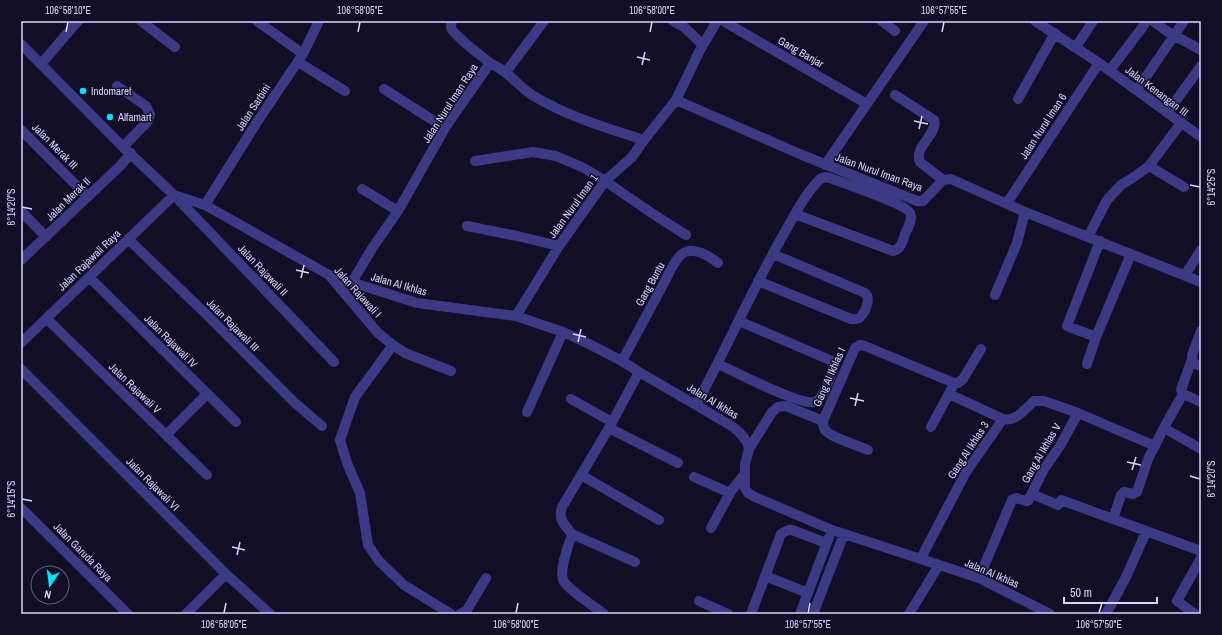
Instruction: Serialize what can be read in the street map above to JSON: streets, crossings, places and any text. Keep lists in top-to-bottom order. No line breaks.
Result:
{"streets":{"street":["Gang Banjar","Jalan Kenangan III","Jalan Nurul Iman Raya","Jalan Sarbini","Jalan Nurul Iman 6","Jalan Merak III","Jalan Merak II","Jalan Nurul Iman 1","Jalan Rajawali Raya","Jalan Rajawali II","Jalan Al Ikhlas","Gang Buntu","Jalan Rajawali I","Jalan Rajawali III","Jalan Rajawali IV","Gang Al Ikhlas I","Jalan Rajawali V","Gang Al Ikhlas 3","Gang Al Ikhlas V","Jalan Rajawali VI","Jalan Garuda Raya"]},"crossings":[["Jalan Kenangan III","Jalan Nurul Iman 6"],["Jalan Nurul Iman Raya","Jalan Nurul Iman 1"],["Jalan Nurul Iman Raya","Jalan Al Ikhlas"],["Jalan Sarbini","Jalan Rajawali I"],["Jalan Merak III","Jalan Merak II"],["Jalan Merak II","Jalan Rajawali II"],["Jalan Nurul Iman 1","Jalan Al Ikhlas"],["Jalan Rajawali Raya","Jalan Rajawali II"],["Jalan Rajawali Raya","Jalan Rajawali I"],["Jalan Rajawali Raya","Jalan Rajawali III"],["Jalan Rajawali Raya","Jalan Rajawali IV"],["Jalan Rajawali Raya","Jalan Rajawali V"],["Jalan Rajawali II","Jalan Rajawali I"],["Jalan Al Ikhlas","Gang Buntu"],["Jalan Al Ikhlas","Jalan Rajawali I"],["Jalan Al Ikhlas","Gang Al Ikhlas I"],["Jalan Al Ikhlas","Gang Al Ikhlas 3"],["Jalan Al Ikhlas","Gang Al Ikhlas V"],["Gang Al Ikhlas 3","Gang Al Ikhlas V"]],"places":["Indomaret","Alfamart"],"scale_bar":"50 m","north":"bottom","coordinates":["106°58'10\"E","106°58'05\"E","106°58'00\"E","106°57'55\"E","6°14'25\"S","6°14'20\"S","6°14'15\"S","106°57'50\"E"]}
